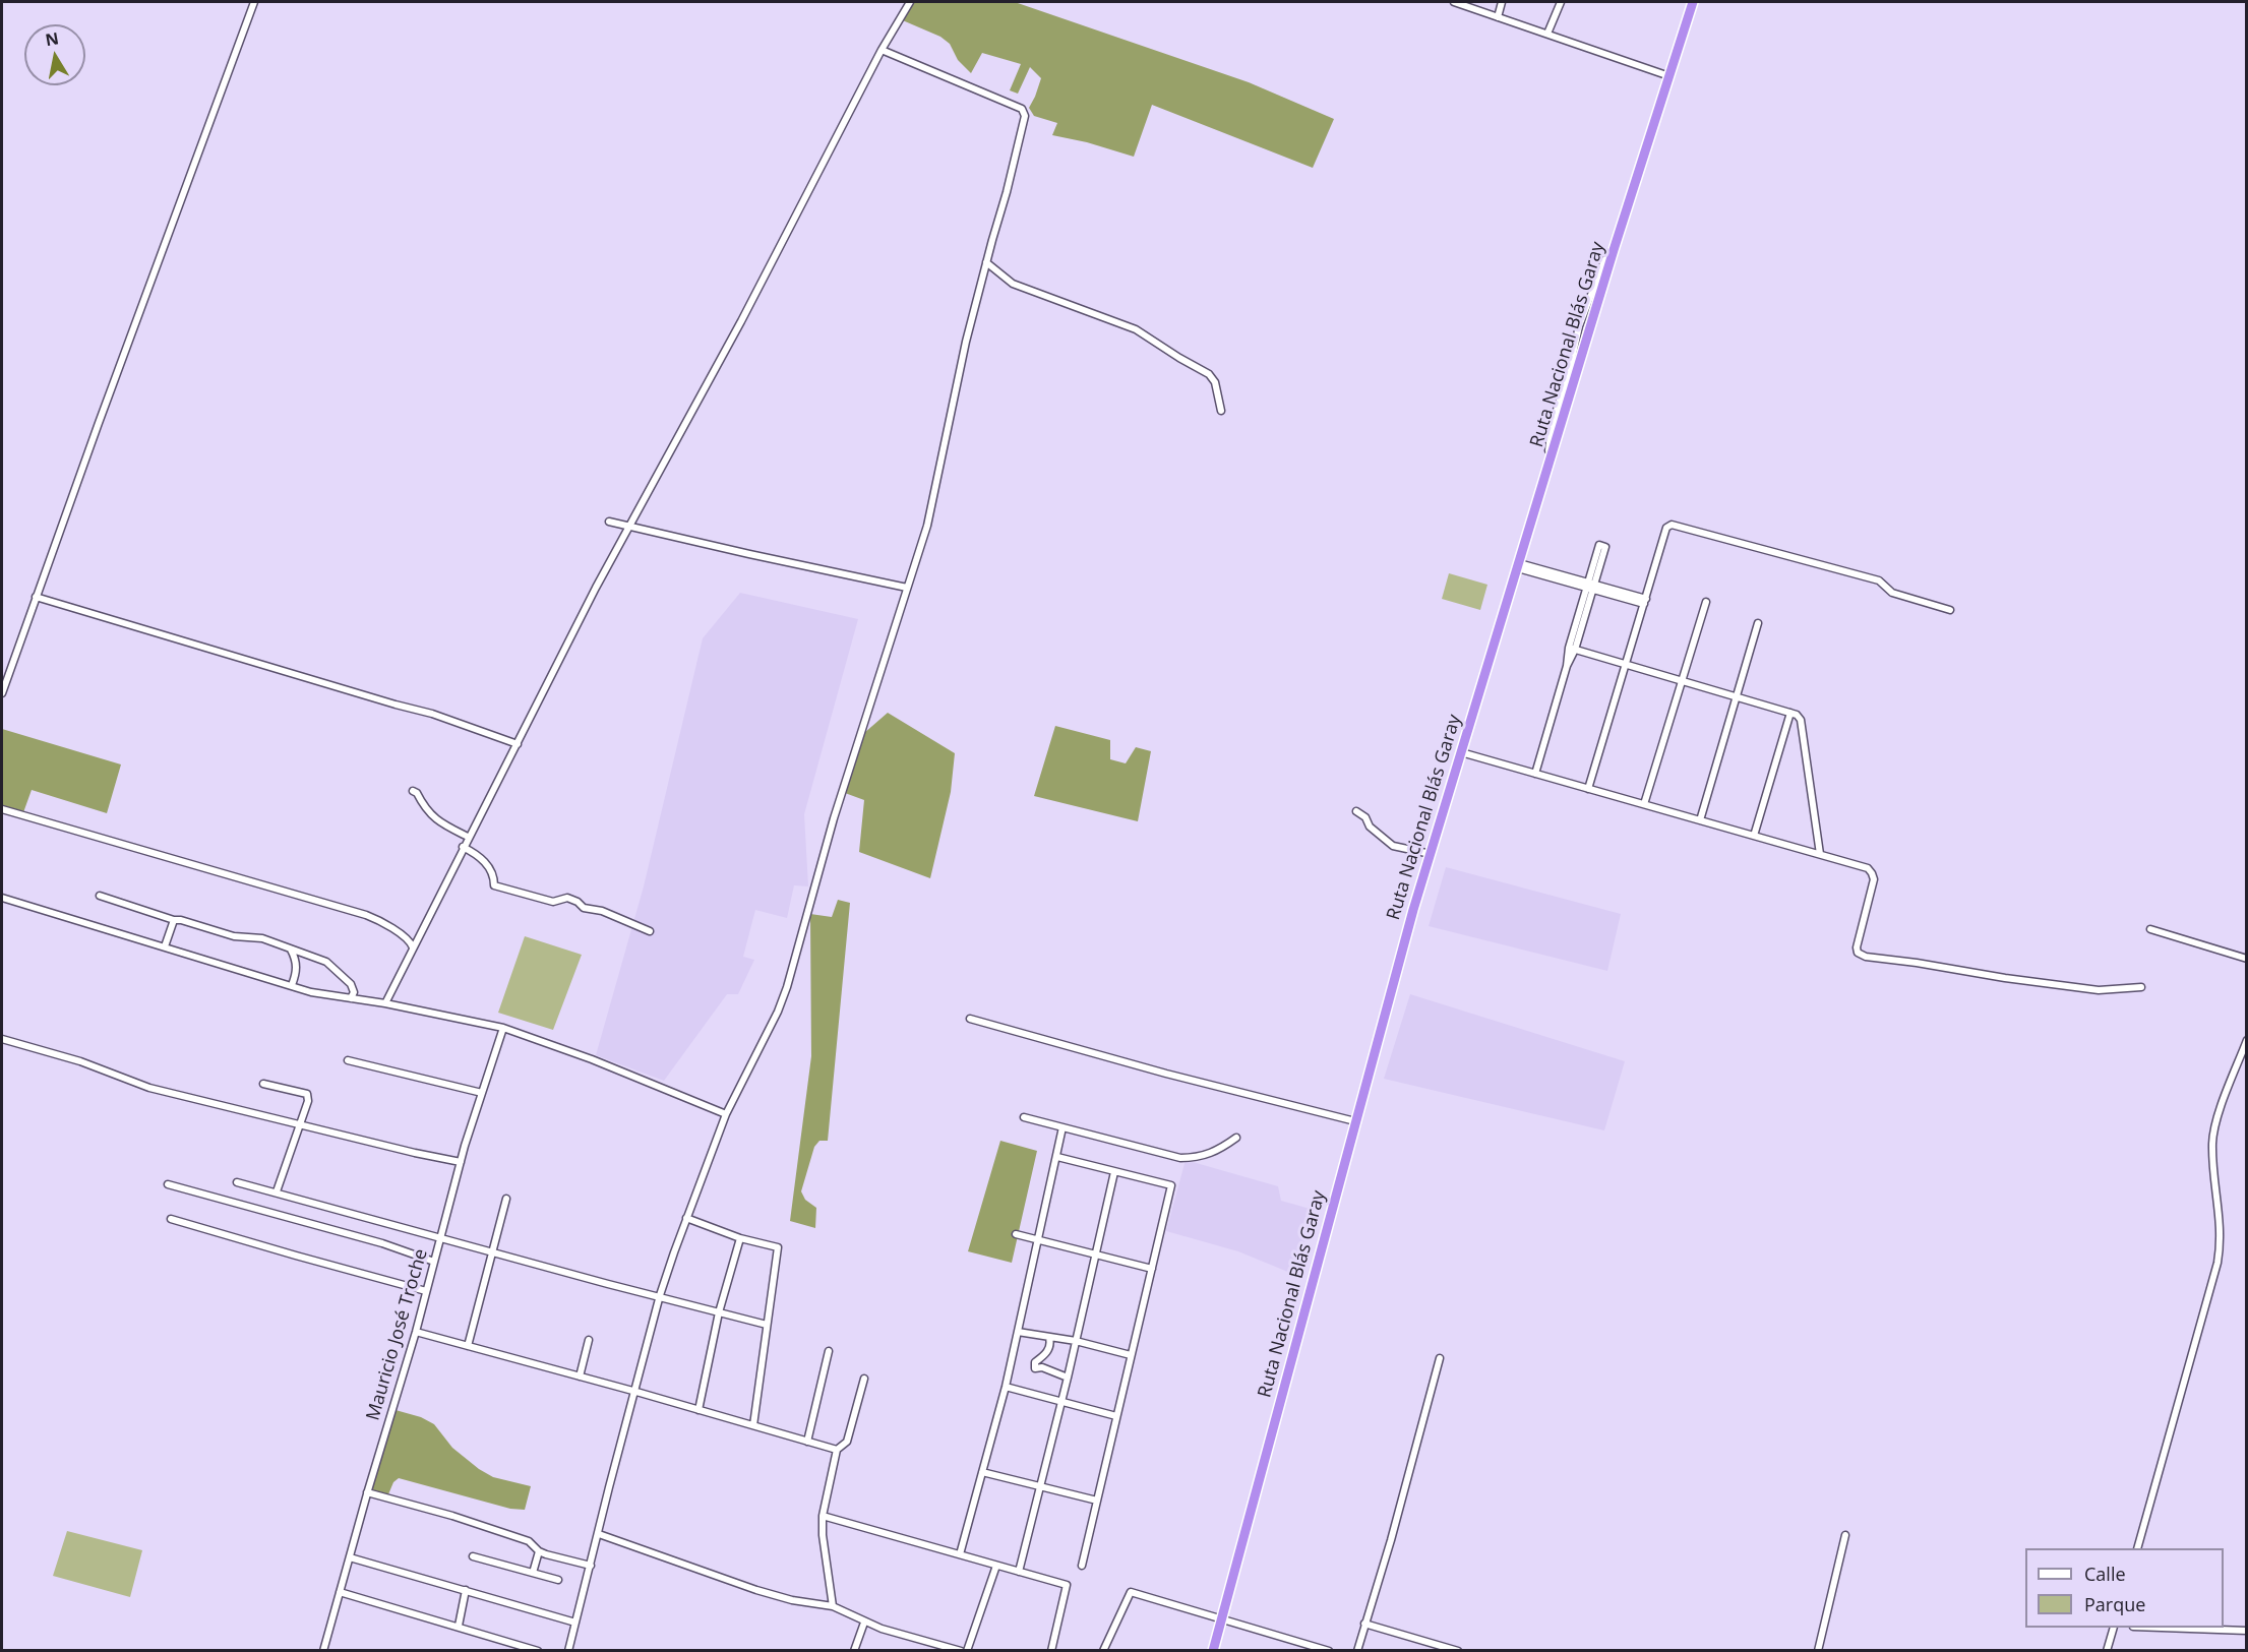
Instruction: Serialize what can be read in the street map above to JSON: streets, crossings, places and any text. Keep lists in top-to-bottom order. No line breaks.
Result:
{"streets":{"highway":["Ruta Nacional Blás Garay"],"street":["Mauricio José Troche"]},"legend":["Calle","Parque"],"north":"top"}
